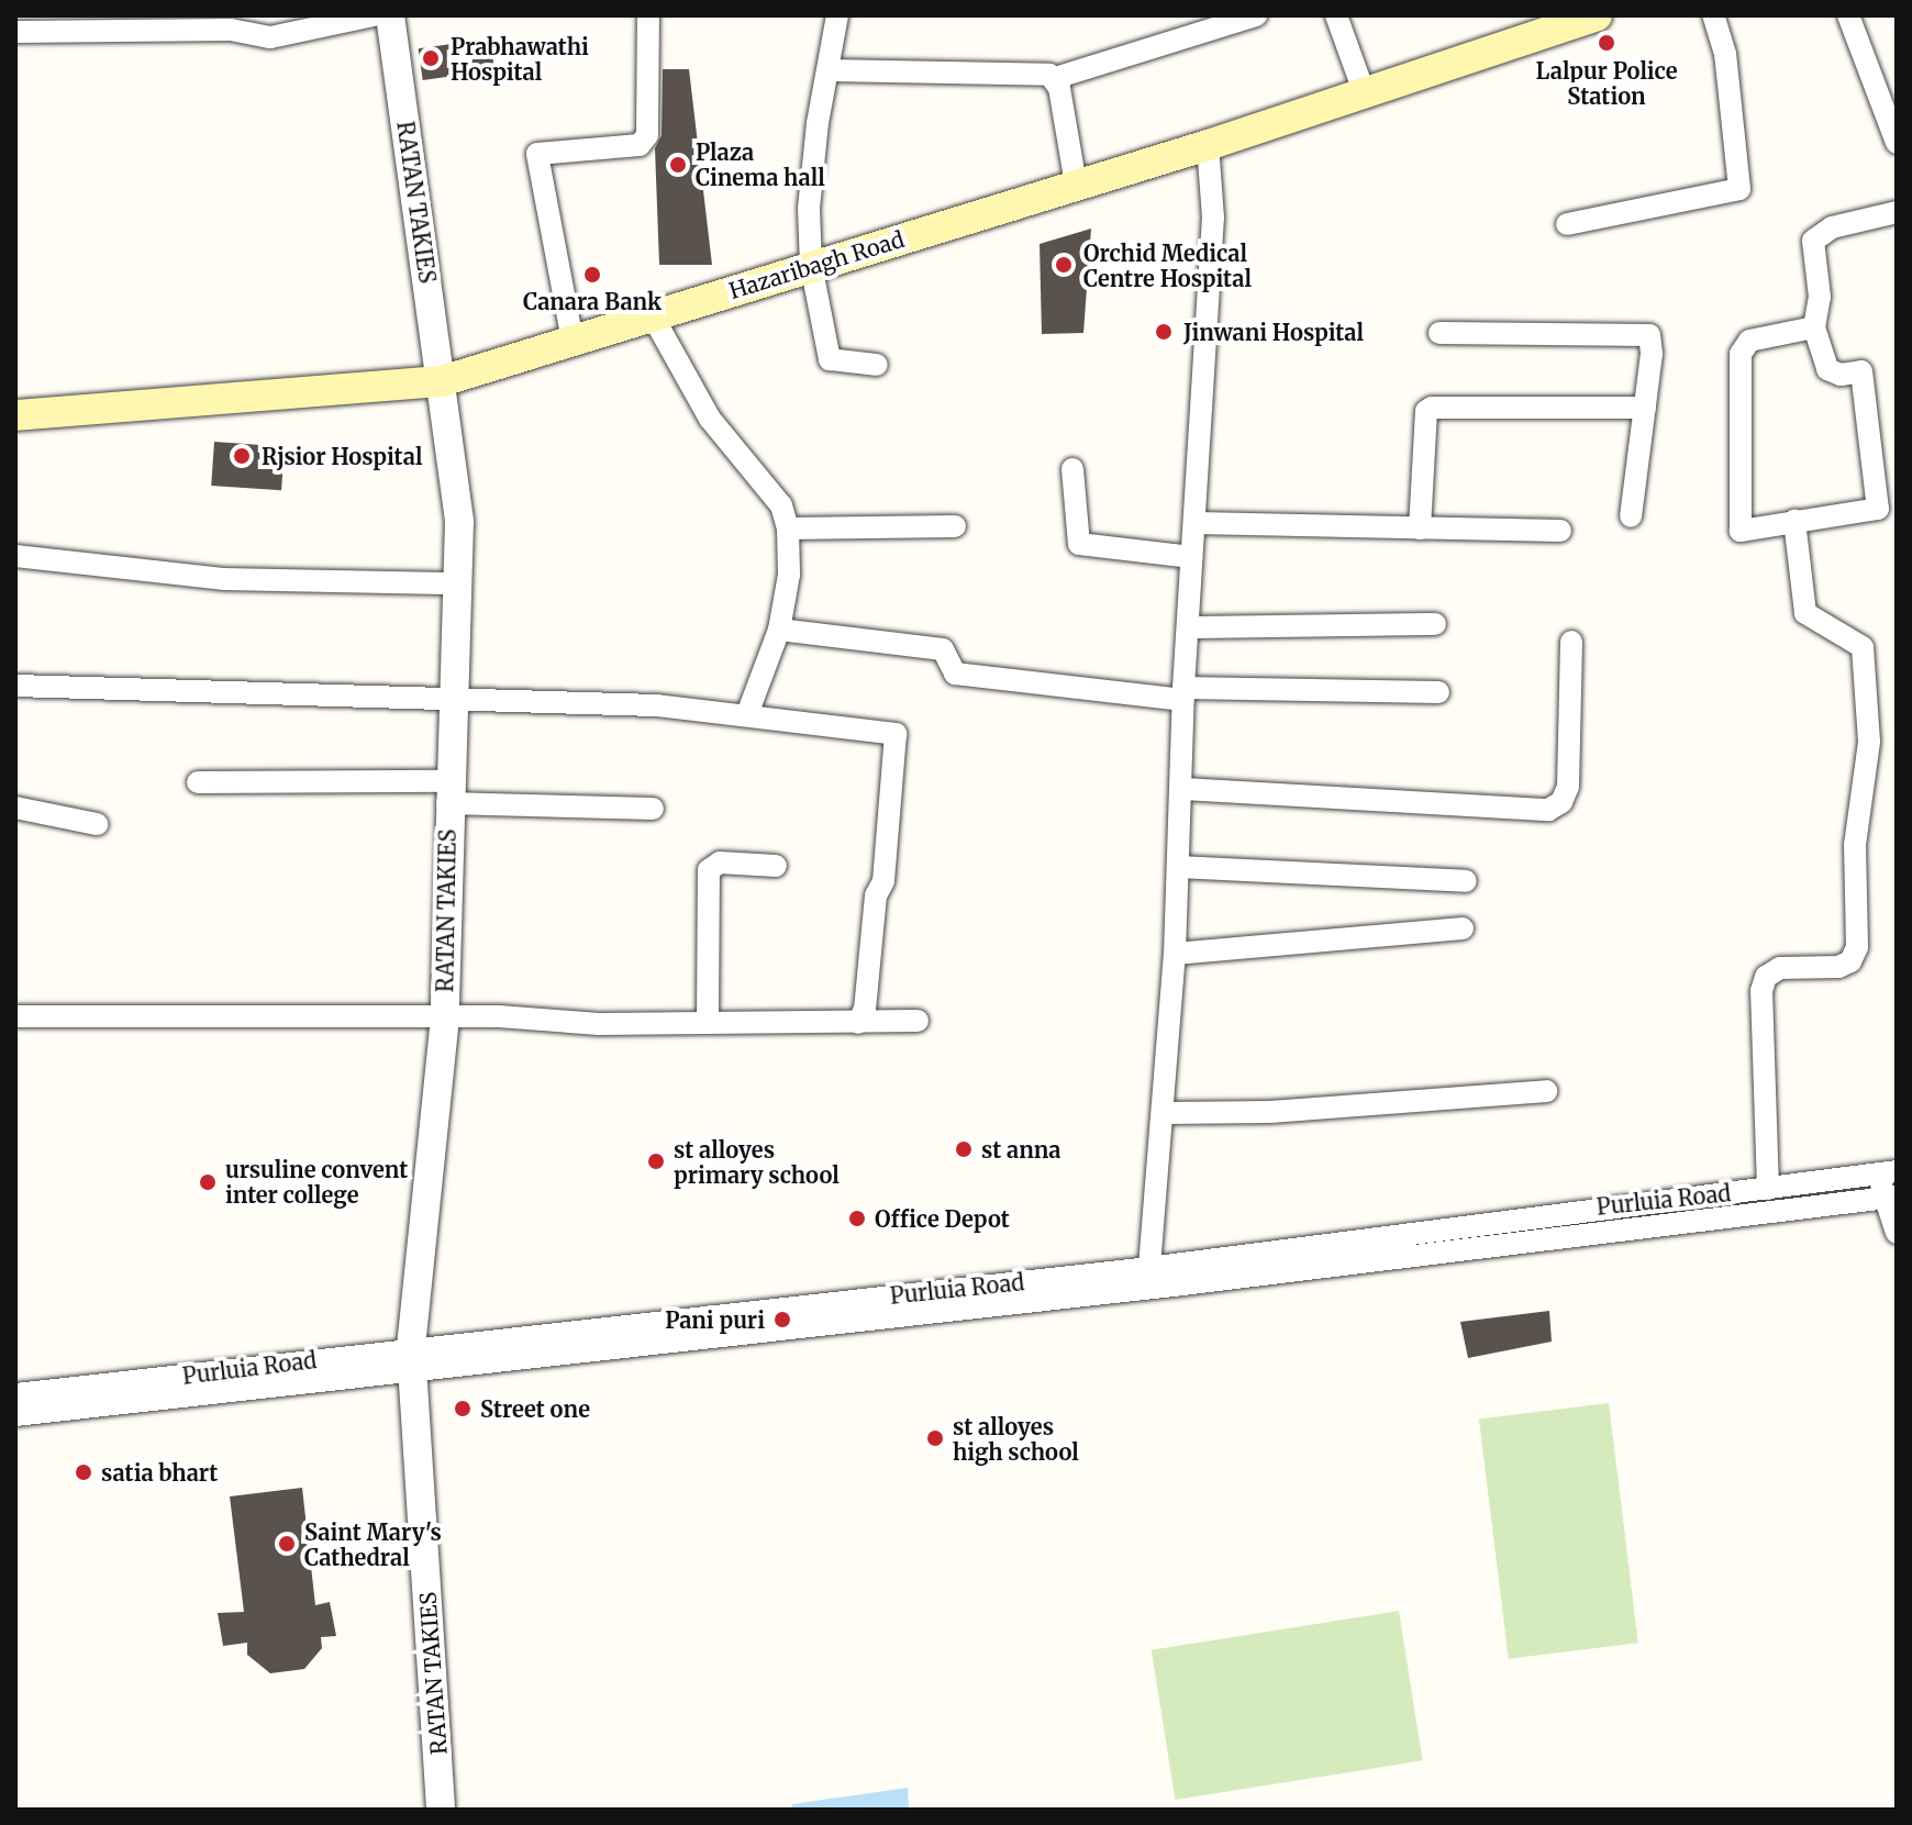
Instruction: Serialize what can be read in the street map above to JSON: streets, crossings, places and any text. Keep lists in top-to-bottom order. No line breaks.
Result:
{"streets":{"main road":["Hazaribagh Road"],"street":["RATAN TAKIES","Purluia Road"]},"crossings":[["RATAN TAKIES","Hazaribagh Road"],["RATAN TAKIES","Purluia Road"]],"places":["Lalpur Police Station","Prabhawathi Hospital","Plaza Cinema hall","Orchid Medical Centre Hospital","Canara Bank","Jinwani Hospital","Rjsior Hospital","st anna","st alloyes primary school","ursuline convent inter college","Office Depot","Pani puri","Street one","st alloyes high school","satia bhart","Saint Mary's Cathedral"]}
